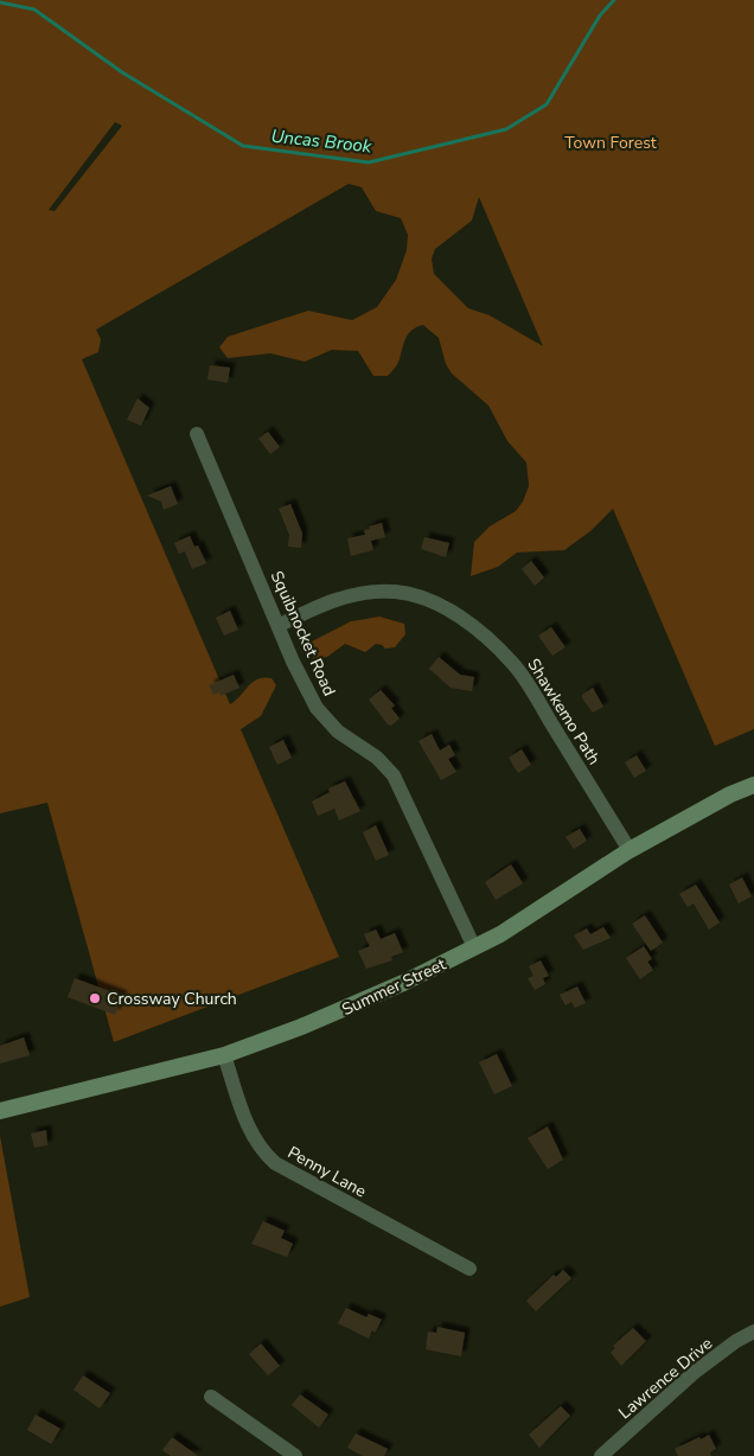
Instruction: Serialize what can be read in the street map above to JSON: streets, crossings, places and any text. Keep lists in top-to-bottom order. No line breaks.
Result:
{"streets":{"main road":["Summer Street"],"street":["Squibnocket Road","Shawkemo Path","Penny Lane","Lawrence Drive"]},"crossings":[["Squibnocket Road","Shawkemo Path"],["Squibnocket Road","Summer Street"],["Shawkemo Path","Summer Street"],["Summer Street","Penny Lane"]],"water":["Uncas Brook"],"parks":["Town Forest"],"places":["Crossway Church"]}
